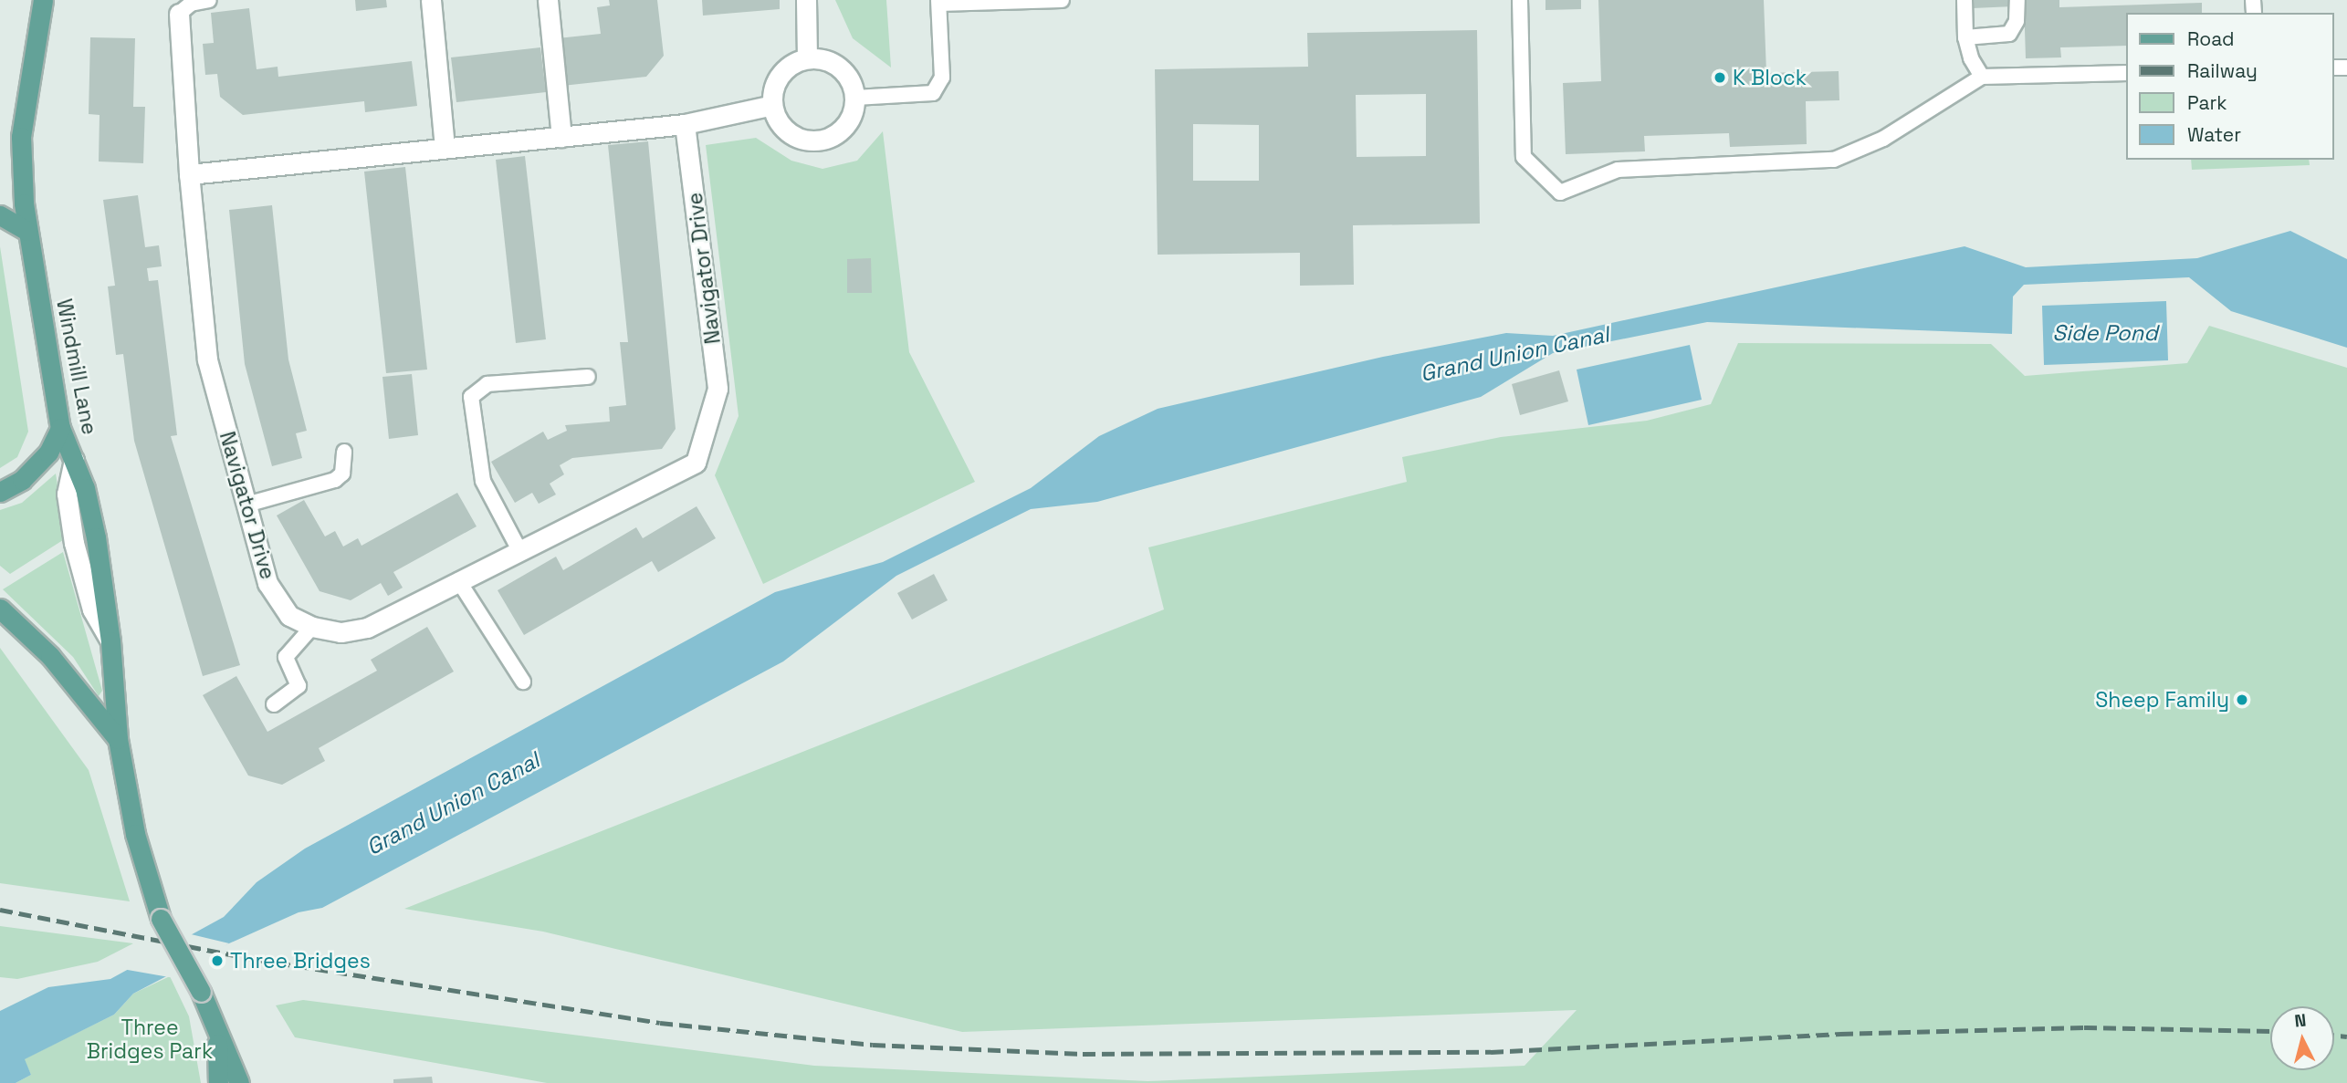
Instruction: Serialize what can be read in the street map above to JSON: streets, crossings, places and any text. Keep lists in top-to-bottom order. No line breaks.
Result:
{"streets":{"main road":["Windmill Lane"],"street":["Navigator Drive"]},"water":["Side Pond","Grand Union Canal"],"parks":["Three Bridges Park"],"places":["K Block","Sheep Family","Three Bridges"],"legend":["Road","Railway","Park","Water"],"north":"top"}
